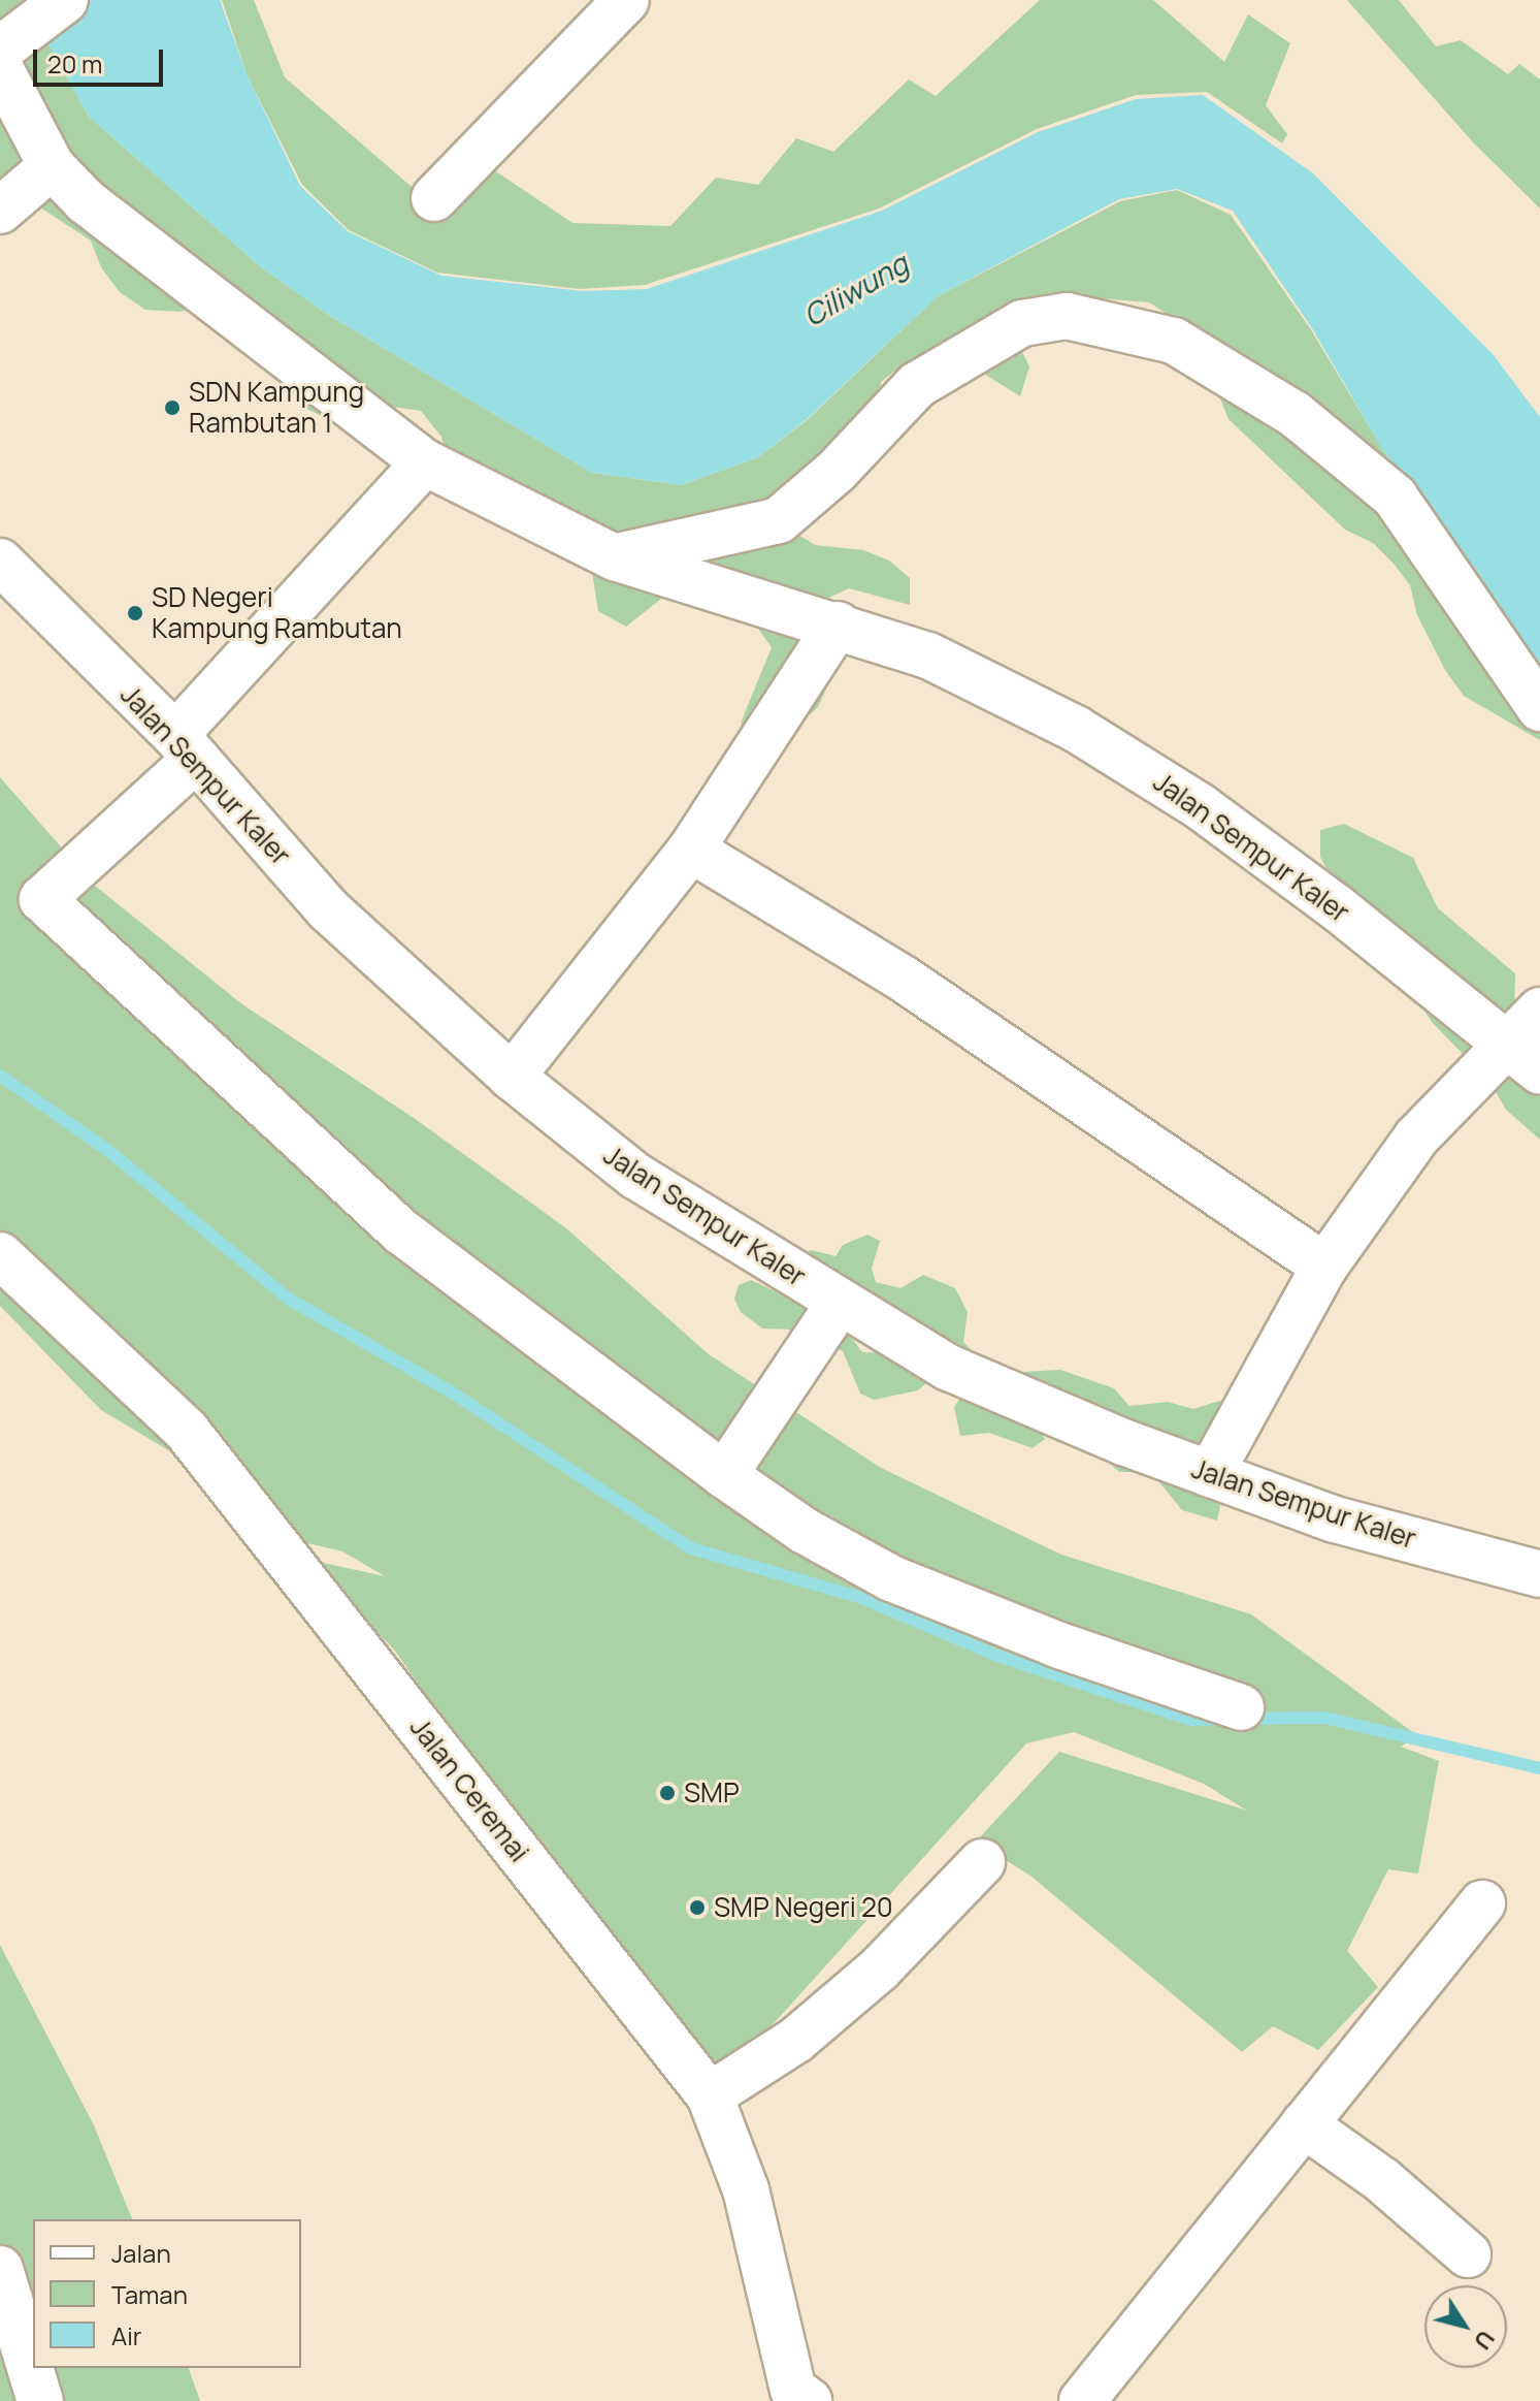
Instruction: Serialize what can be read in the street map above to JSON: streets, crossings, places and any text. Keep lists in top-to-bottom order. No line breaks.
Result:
{"streets":{"street":["Jalan Sempur Kaler","Jalan Ceremai"]},"water":["Ciliwung"],"places":["SDN Kampung Rambutan 1","SD Negeri Kampung Rambutan","SMP","SMP Negeri 20"],"legend":["Jalan","Taman","Air"],"scale_bar":"20 m","north":"bottom right"}
